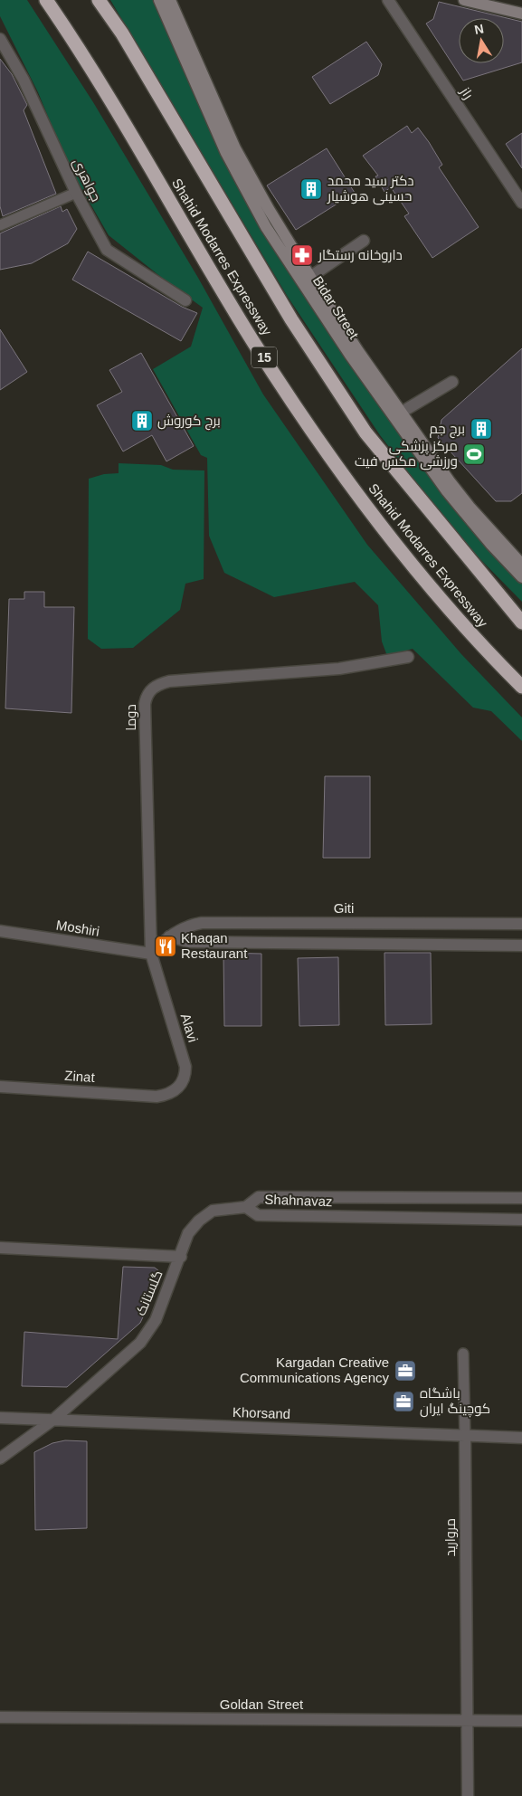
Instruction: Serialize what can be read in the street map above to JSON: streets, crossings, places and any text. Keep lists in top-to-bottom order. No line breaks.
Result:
{"streets":{"highway":["Shahid Modarres Expressway","15"],"street":["راز","جواهری","Bidar Street","دوما","Giti","Moshiri","Alavi","Zinat","Shahnavaz","گلستانک","Khorsand","مروارید","Goldan Street"]},"crossings":[["دوما","Giti"],["دوما","Moshiri"],["دوما","Alavi"],["Giti","Moshiri"],["Giti","Alavi"],["Moshiri","Alavi"],["Alavi","Zinat"],["Shahnavaz","گلستانک"],["گلستانک","Khorsand"],["Khorsand","مروارید"],["مروارید","Goldan Street"]],"places":{"building":["دکتر سید محمد حسینی هوشیار","برج کوروش","برج جم"],"pharmacy":["داروخانه رستگار"],"sports":["مرکز پزشکی ورزشی مکس فیت"],"restaurant":["Khaqan Restaurant"],"office":["Kargadan Creative Communications Agency","باشگاه کوچینگ ایران"]},"north":"top"}
